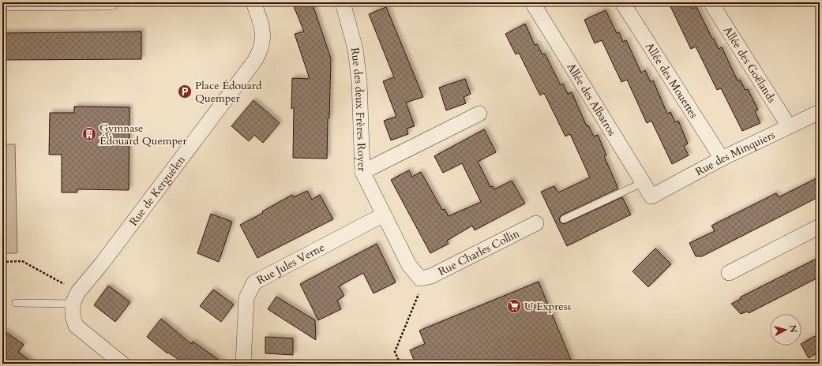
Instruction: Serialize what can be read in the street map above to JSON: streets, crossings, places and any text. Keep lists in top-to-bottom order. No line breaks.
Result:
{"streets":{"street":["Allée des Goëlands","Allée des Mouettes","Allée des Albatros","Rue des deux Frères Royer","Rue des Minquiers","Rue de Kerguélen","Rue Charles Collin","Rue Jules Verne"]},"crossings":[["Allée des Goëlands","Rue des Minquiers"],["Allée des Mouettes","Rue des Minquiers"],["Allée des Albatros","Rue des Minquiers"],["Rue des deux Frères Royer","Rue Charles Collin"],["Rue des deux Frères Royer","Rue Jules Verne"]],"places":{"parking":["Place Édouard Quemper"],"building":["Gymnase Édouard Quemper"],"supermarket":["U Express"]},"north":"right"}
